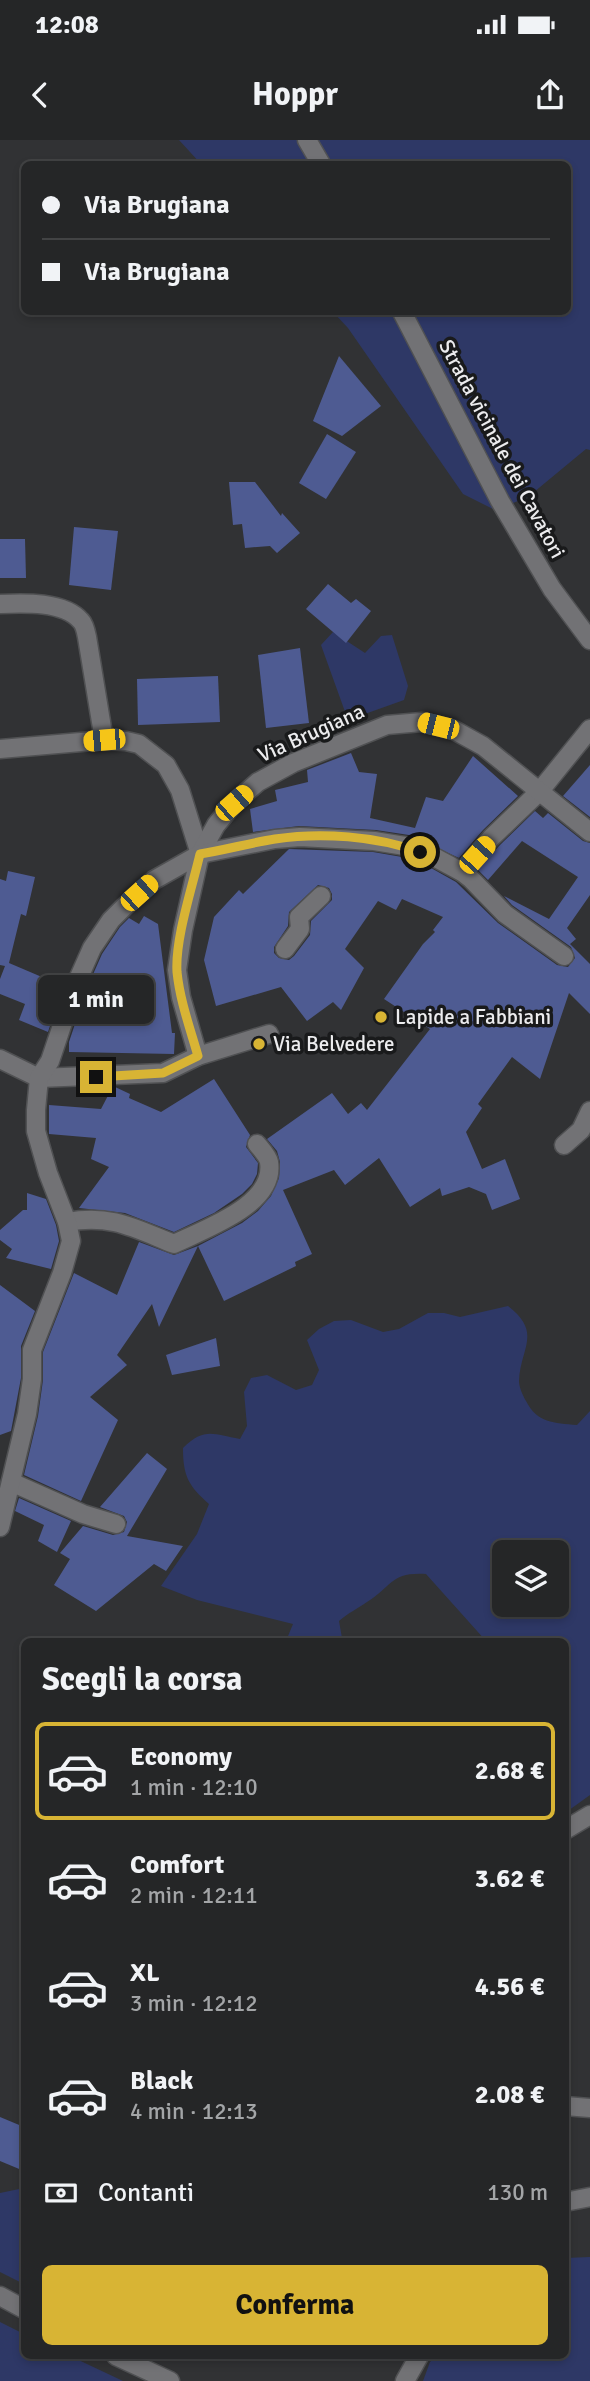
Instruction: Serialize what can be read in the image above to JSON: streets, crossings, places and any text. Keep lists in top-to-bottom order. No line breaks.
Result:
{"streets":{"street":["Strada vicinale dei Cavatori","Via Brugiana"]},"places":["Lapide a Fabbiani","Via Belvedere"],"page":{"status":"12:08","header":"Hoppr","banner":["Via Brugiana","Via Brugiana"],"bubble":"1 min","heading":"Scegli la corsa","list":[{"name":"Economy","note":"1 min · 12:10","value":"2.68 €"},{"name":"Comfort","note":"2 min · 12:11","value":"3.62 €"},{"name":"XL","note":"3 min · 12:12","value":"4.56 €"},{"name":"Black","note":"4 min · 12:13","value":"2.08 €"}],"pay":["Contanti","130 m"],"buttons":"Conferma"}}
